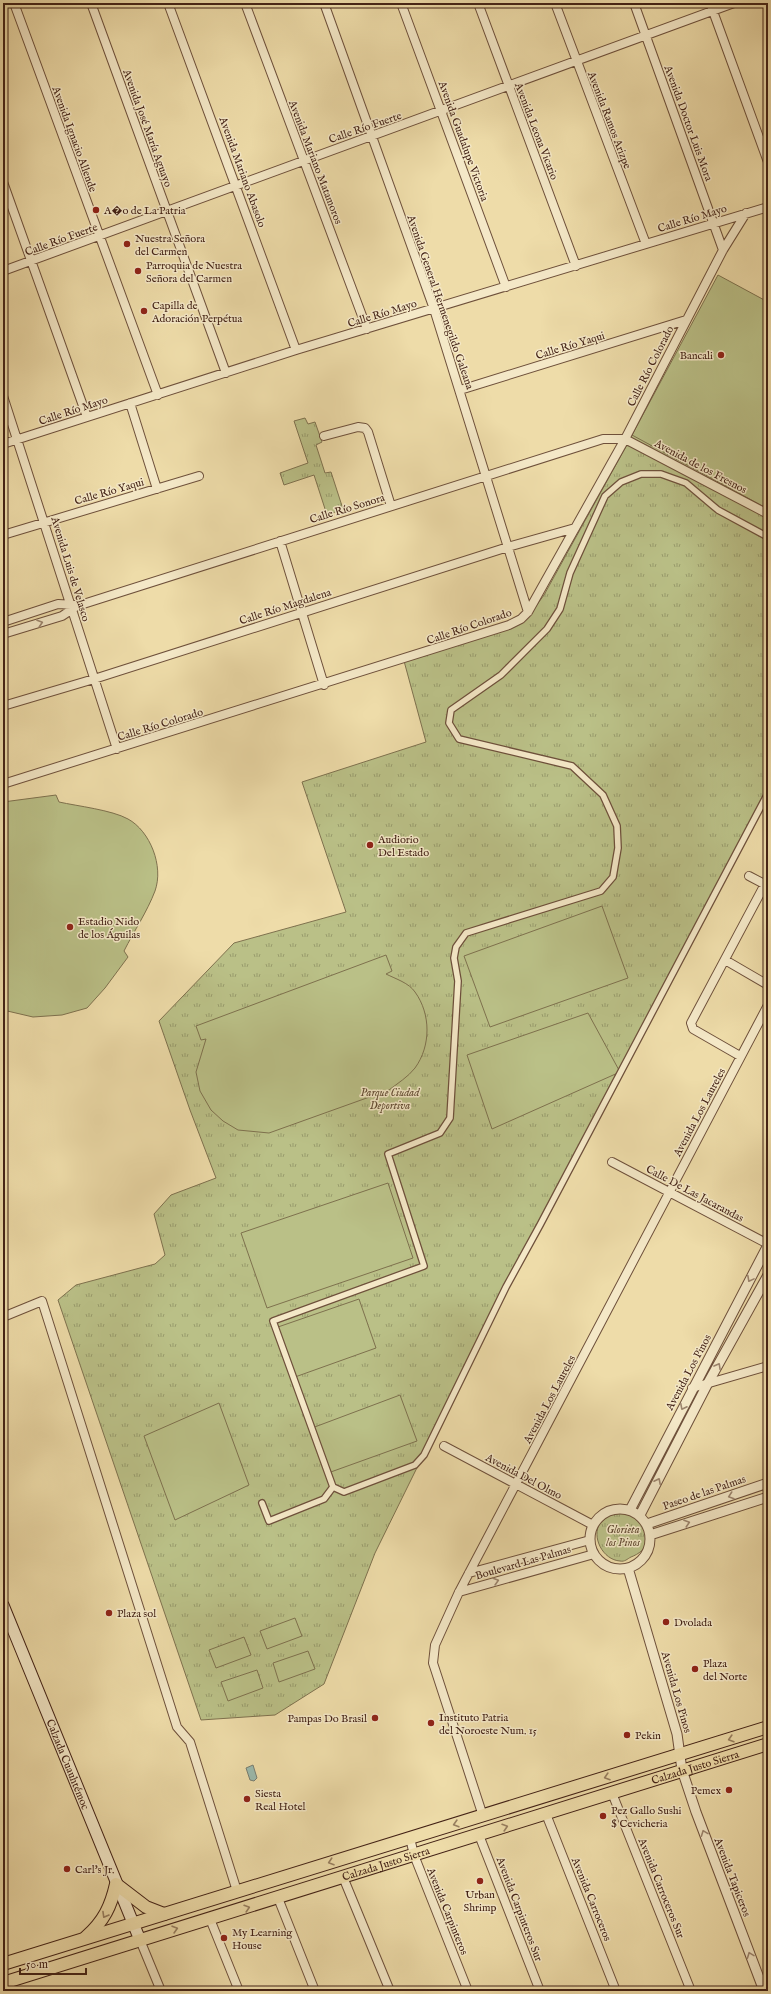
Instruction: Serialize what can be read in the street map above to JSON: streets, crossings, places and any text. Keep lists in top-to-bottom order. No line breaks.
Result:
{"streets":{"main road":["Calzada Cuauhtémoc","Calzada Justo Sierra"],"street":["Avenida Ramos Arizpe","Avenida Doctor Luis Mora","Calle Río Fuerte","Avenida José María Aguayo","Avenida Leona Vicario","Avenida Ignacio Allende","Avenida Guadalupe Victoria","Avenida Mariano Matamoros","Avenida Mariano Abasolo","Calle Río Mayo","Avenida General Hermenegildo Galeana","Calle Río Yaqui","Calle Río Colorado","Avenida de los Fresnos","Calle Río Sonora","Avenida Luis de Velasco","Calle Río Magdalena","Avenida Los Laureles","Calle De Las Jacarandas","Avenida Los Pinos","Avenida Del Olmo","Paseo de las Palmas","Boulevard Las Palmas","Avenida Tapiceros","Avenida Carroceros Sur","Avenida Carroceros","Avenida Carpinteros Sur","Avenida Carpinteros"]},"crossings":[["Avenida Ramos Arizpe","Calle Río Fuerte"],["Avenida Ramos Arizpe","Calle Río Mayo"],["Avenida Doctor Luis Mora","Calle Río Fuerte"],["Avenida Doctor Luis Mora","Calle Río Mayo"],["Avenida Doctor Luis Mora","Calle Río Colorado"],["Calle Río Fuerte","Avenida José María Aguayo"],["Calle Río Fuerte","Avenida Leona Vicario"],["Calle Río Fuerte","Avenida Ignacio Allende"],["Calle Río Fuerte","Avenida Guadalupe Victoria"],["Calle Río Fuerte","Avenida Mariano Matamoros"],["Calle Río Fuerte","Avenida Mariano Abasolo"],["Calle Río Fuerte","Avenida General Hermenegildo Galeana"],["Avenida José María Aguayo","Calle Río Mayo"],["Avenida Leona Vicario","Calle Río Mayo"],["Avenida Ignacio Allende","Calle Río Mayo"],["Avenida Guadalupe Victoria","Calle Río Mayo"],["Avenida Mariano Matamoros","Calle Río Mayo"],["Avenida Mariano Abasolo","Calle Río Mayo"],["Calle Río Mayo","Avenida General Hermenegildo Galeana"],["Calle Río Mayo","Calle Río Colorado"],["Calle Río Mayo","Avenida Luis de Velasco"],["Avenida General Hermenegildo Galeana","Calle Río Yaqui"],["Avenida General Hermenegildo Galeana","Calle Río Colorado"],["Avenida General Hermenegildo Galeana","Calle Río Sonora"],["Avenida General Hermenegildo Galeana","Calle Río Magdalena"],["Calle Río Yaqui","Calle Río Colorado"],["Calle Río Yaqui","Avenida Luis de Velasco"],["Calle Río Colorado","Avenida de los Fresnos"],["Calle Río Colorado","Calle Río Sonora"],["Calle Río Colorado","Avenida Luis de Velasco"],["Calle Río Colorado","Calle Río Magdalena"],["Avenida de los Fresnos","Calle Río Sonora"],["Calle Río Sonora","Avenida Luis de Velasco"],["Avenida Luis de Velasco","Calle Río Magdalena"],["Avenida Los Laureles","Calle De Las Jacarandas"],["Avenida Los Laureles","Avenida Del Olmo"],["Avenida Los Laureles","Boulevard Las Palmas"],["Avenida Los Laureles","Calzada Justo Sierra"],["Calle De Las Jacarandas","Avenida Los Pinos"],["Avenida Los Pinos","Avenida Del Olmo"],["Avenida Los Pinos","Paseo de las Palmas"],["Avenida Los Pinos","Boulevard Las Palmas"],["Avenida Los Pinos","Calzada Justo Sierra"],["Avenida Los Pinos","Avenida Tapiceros"],["Avenida Del Olmo","Paseo de las Palmas"],["Avenida Del Olmo","Boulevard Las Palmas"],["Paseo de las Palmas","Boulevard Las Palmas"],["Calzada Cuauhtémoc","Calzada Justo Sierra"],["Calzada Justo Sierra","Avenida Tapiceros"],["Calzada Justo Sierra","Avenida Carroceros Sur"],["Calzada Justo Sierra","Avenida Carroceros"],["Calzada Justo Sierra","Avenida Carpinteros Sur"],["Calzada Justo Sierra","Avenida Carpinteros"]],"one_way":["Avenida Tapiceros"],"parks":["Parque Ciudad Deportiva","Glorieta los Pinos"],"places":["A�o de La Patria","Nuestra Señora del Carmen","Parroquia de Nuestra Señora del Carmen","Capilla de Adoración Perpétua","Bancali","Audiorio Del Estado","Estadio Nido de los Águilas","Plaza sol","Dvolada","Plaza del Norte","Pampas Do Brasil","Instituto Patria del Noroeste Num. 15","Pekin","Pemex","Siesta Real Hotel","Pez Gallo Sushi $ Cevicheria","Carl's Jr.","Urban Shrimp","My Learning House"],"scale_bar":"50 m"}
